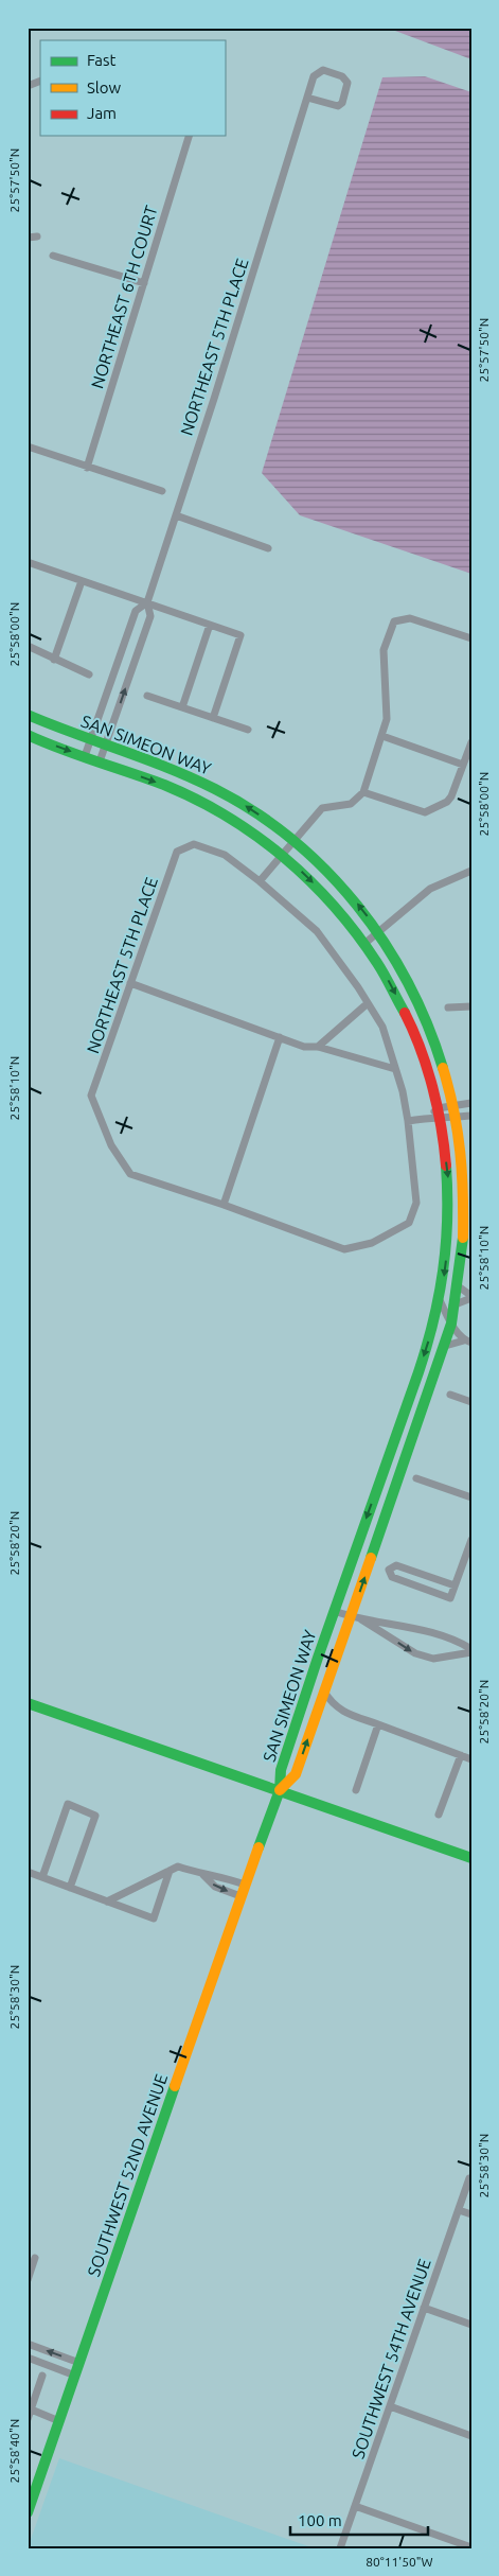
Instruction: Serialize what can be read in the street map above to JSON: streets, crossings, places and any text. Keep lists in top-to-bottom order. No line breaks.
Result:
{"streets":{"street":["NORTHEAST 6TH COURT","NORTHEAST 5TH PLACE","SAN SIMEON WAY","SOUTHWEST 52ND AVENUE","SOUTHWEST 54TH AVENUE"]},"crossings":[["NORTHEAST 5TH PLACE","SAN SIMEON WAY"],["SAN SIMEON WAY","SOUTHWEST 52ND AVENUE"]],"legend":["Fast","Slow","Jam"],"scale_bar":"100 m","coordinates":["25°57'50\"N","25°58'00\"N","25°58'10\"N","25°58'20\"N","25°58'30\"N","25°58'40\"N","80°11'50\"W"]}
